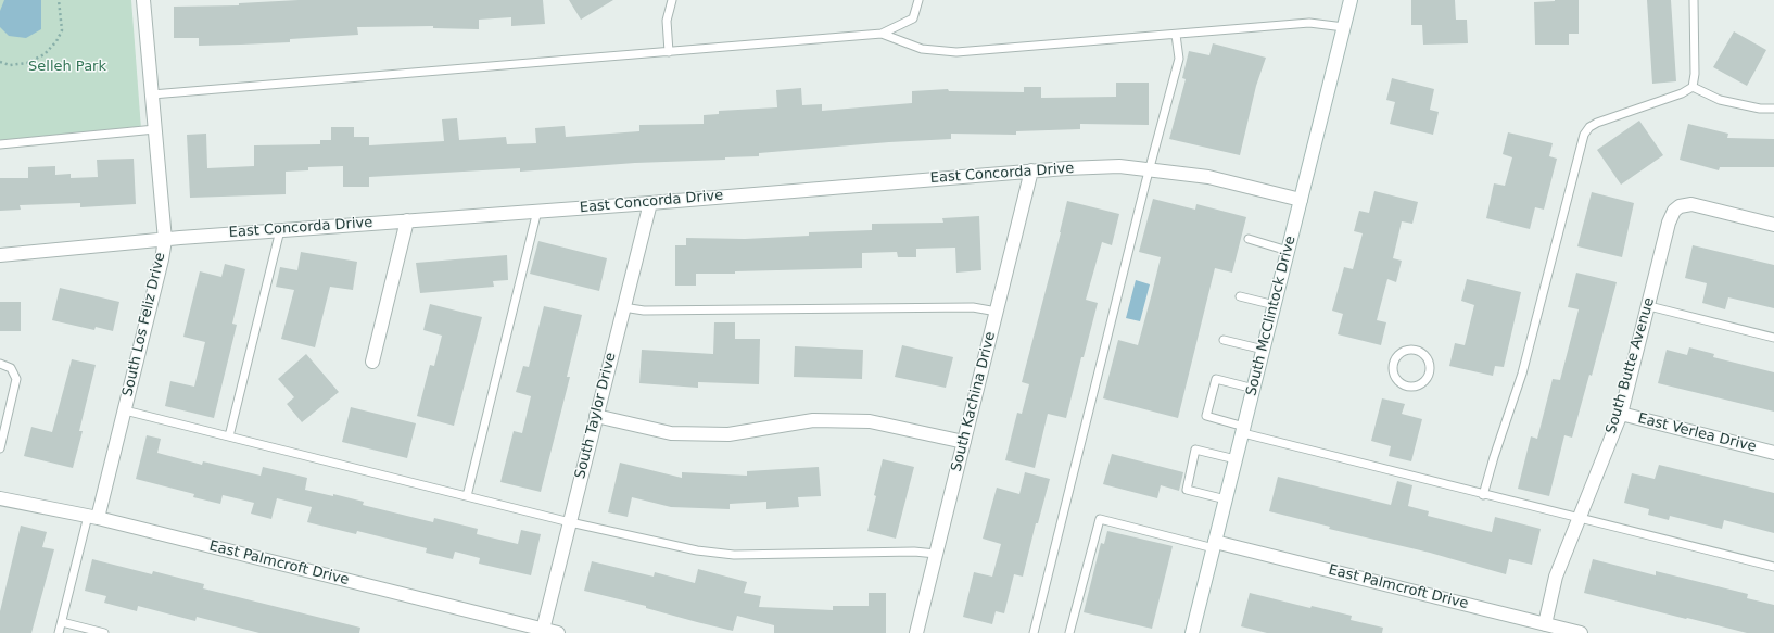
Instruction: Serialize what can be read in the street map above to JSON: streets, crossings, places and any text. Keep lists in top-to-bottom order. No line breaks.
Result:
{"streets":{"street":["East Concorda Drive","South McClintock Drive","South Los Feliz Drive","South Butte Avenue","South Kachina Drive","South Taylor Drive","East Verlea Drive","East Palmcroft Drive"]},"crossings":[["East Concorda Drive","South McClintock Drive"],["East Concorda Drive","South Los Feliz Drive"],["East Concorda Drive","South Kachina Drive"],["East Concorda Drive","South Taylor Drive"],["South McClintock Drive","East Palmcroft Drive"],["South Los Feliz Drive","East Palmcroft Drive"],["South Butte Avenue","East Verlea Drive"],["South Butte Avenue","East Palmcroft Drive"],["South Taylor Drive","East Palmcroft Drive"]],"parks":["Selleh Park"]}
